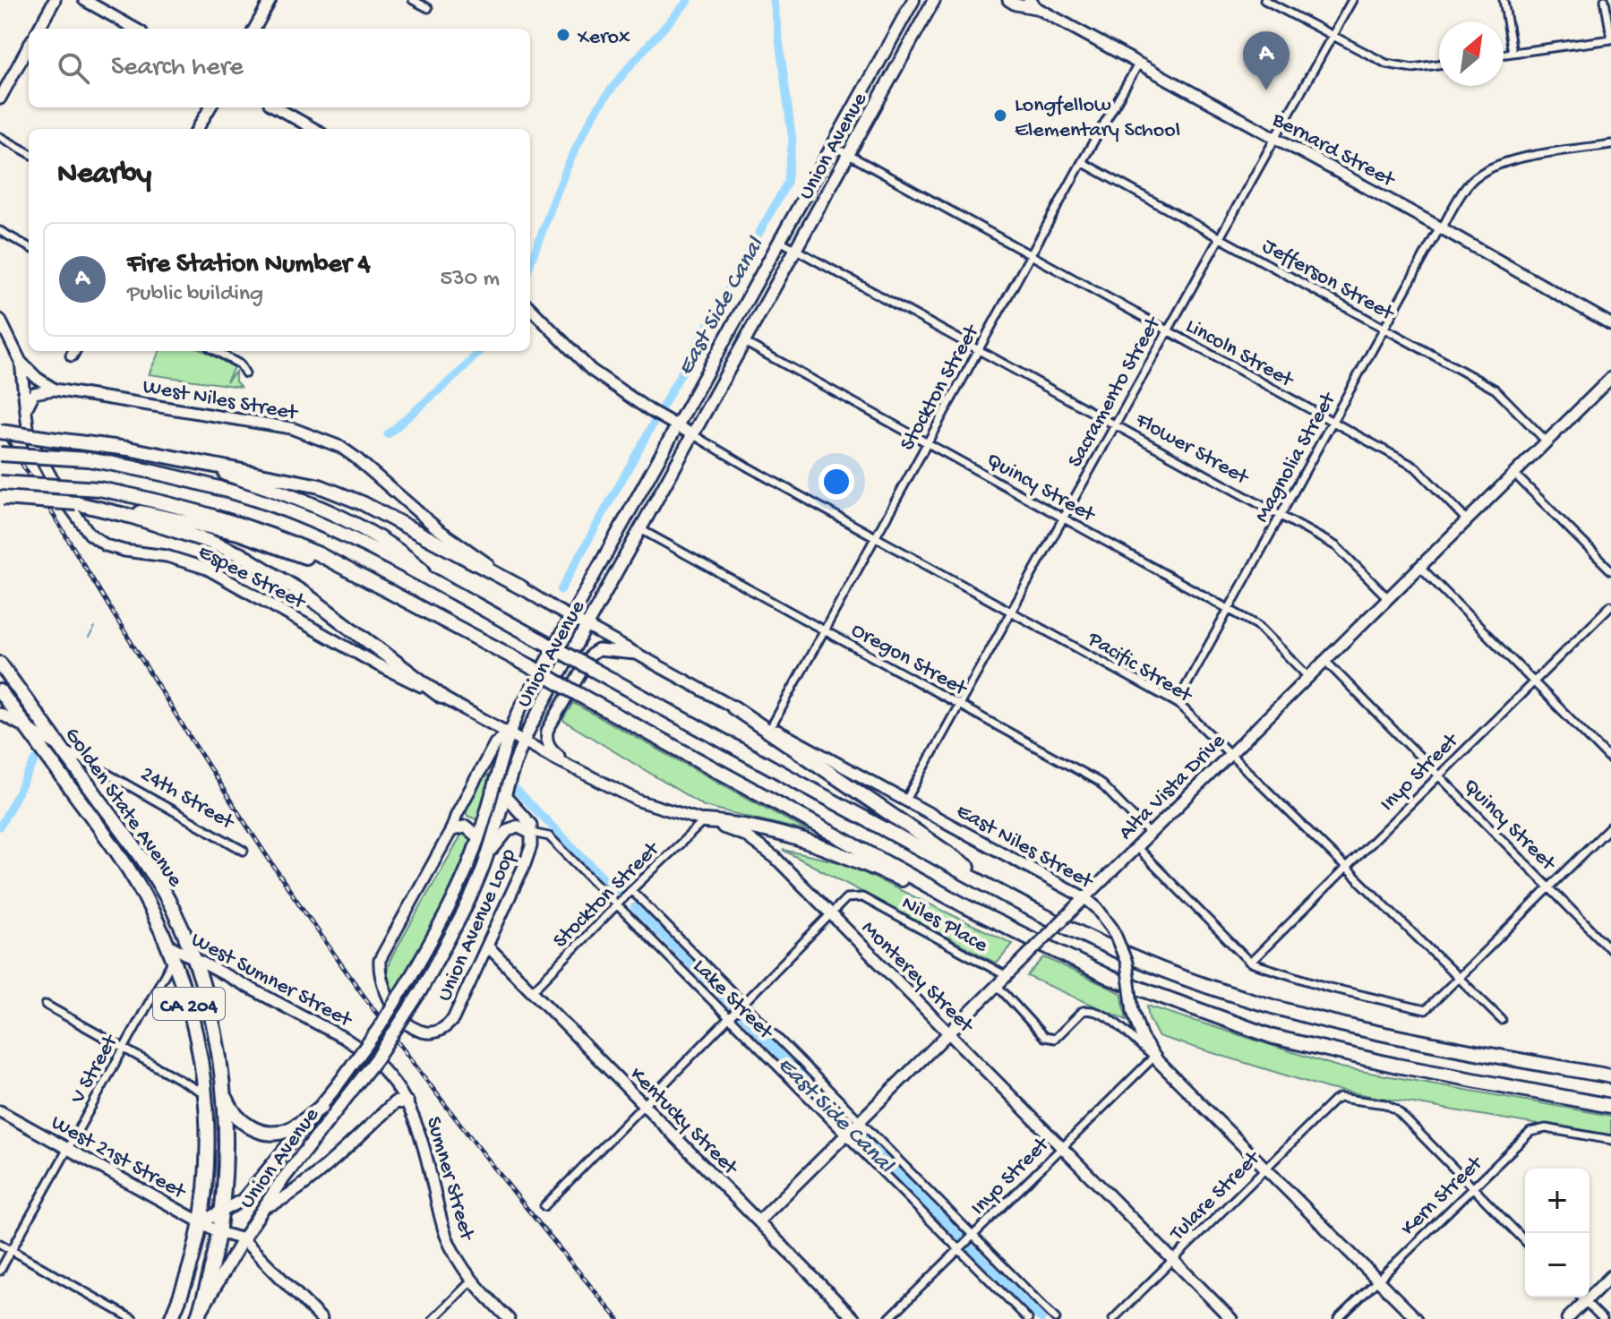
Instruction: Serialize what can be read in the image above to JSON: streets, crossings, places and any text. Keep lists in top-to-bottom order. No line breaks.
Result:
{"streets":{"highway":["Golden State Avenue","CA 204"],"main road":["Union Avenue"],"street":["Bernard Street","Jefferson Street","Lincoln Street","Stockton Street","Sacramento Street","West Niles Street","Flower Street","Magnolia Street","Quincy Street","Espee Street","Oregon Street","Pacific Street","Inyo Street","Alta Vista Drive","24th Street","East Niles Street","Niles Place","Union Avenue Loop","Monterey Street","West Sumner Street","Lake Street","V Street","Kentucky Street","West 21st Street","Sumner Street","Tulare Street","Kern Street"]},"crossings":[["Union Avenue","Lincoln Street"],["Union Avenue","West Niles Street"],["Union Avenue","Flower Street"],["Union Avenue","Quincy Street"],["Union Avenue","Espee Street"],["Union Avenue","Oregon Street"],["Union Avenue","Pacific Street"],["Union Avenue","Golden State Avenue"],["Union Avenue","East Niles Street"],["Union Avenue","Union Avenue Loop"],["Union Avenue","Monterey Street"],["Union Avenue","West 21st Street"],["Bernard Street","Stockton Street"],["Bernard Street","Sacramento Street"],["Bernard Street","Magnolia Street"],["Jefferson Street","Stockton Street"],["Jefferson Street","Sacramento Street"],["Jefferson Street","Magnolia Street"],["Jefferson Street","Alta Vista Drive"],["Lincoln Street","Stockton Street"],["Lincoln Street","Sacramento Street"],["Lincoln Street","Magnolia Street"],["Lincoln Street","Alta Vista Drive"],["Stockton Street","Flower Street"],["Stockton Street","Quincy Street"],["Stockton Street","Oregon Street"],["Stockton Street","Pacific Street"],["Stockton Street","East Niles Street"],["Stockton Street","Monterey Street"],["Stockton Street","Lake Street"],["Stockton Street","Kentucky Street"],["Sacramento Street","Flower Street"],["Sacramento Street","Quincy Street"],["Sacramento Street","Oregon Street"],["Sacramento Street","Pacific Street"],["Sacramento Street","East Niles Street"],["West Niles Street","Espee Street"],["West Niles Street","East Niles Street"],["Flower Street","Magnolia Street"],["Flower Street","Alta Vista Drive"],["Magnolia Street","Quincy Street"],["Magnolia Street","Pacific Street"],["Quincy Street","Inyo Street"],["Quincy Street","Alta Vista Drive"],["Espee Street","Monterey Street"],["Oregon Street","Alta Vista Drive"],["Pacific Street","Inyo Street"],["Pacific Street","Alta Vista Drive"],["Inyo Street","East Niles Street"],["Inyo Street","Monterey Street"],["Inyo Street","Lake Street"],["Alta Vista Drive","East Niles Street"],["Alta Vista Drive","Niles Place"],["Alta Vista Drive","Monterey Street"],["Alta Vista Drive","Lake Street"],["Alta Vista Drive","Kentucky Street"],["24th Street","Golden State Avenue"],["Golden State Avenue","West Sumner Street"],["Golden State Avenue","V Street"],["Golden State Avenue","West 21st Street"],["East Niles Street","Tulare Street"],["East Niles Street","Kern Street"],["Niles Place","Monterey Street"],["Union Avenue Loop","Lake Street"],["Union Avenue Loop","Kentucky Street"],["Monterey Street","Tulare Street"],["West Sumner Street","Sumner Street"],["V Street","West 21st Street"],["Tulare Street","Kern Street"]],"water":["East Side Canal"],"places":["Xerox","Longfellow Elementary School"],"north":"top right","page":{"search":"Search here","pins":"A","heading":"Nearby","list":[{"mark":"A","name":"Fire Station Number 4","note":"Public building","value":"530 m"}],"map_buttons":["+","−"]}}
